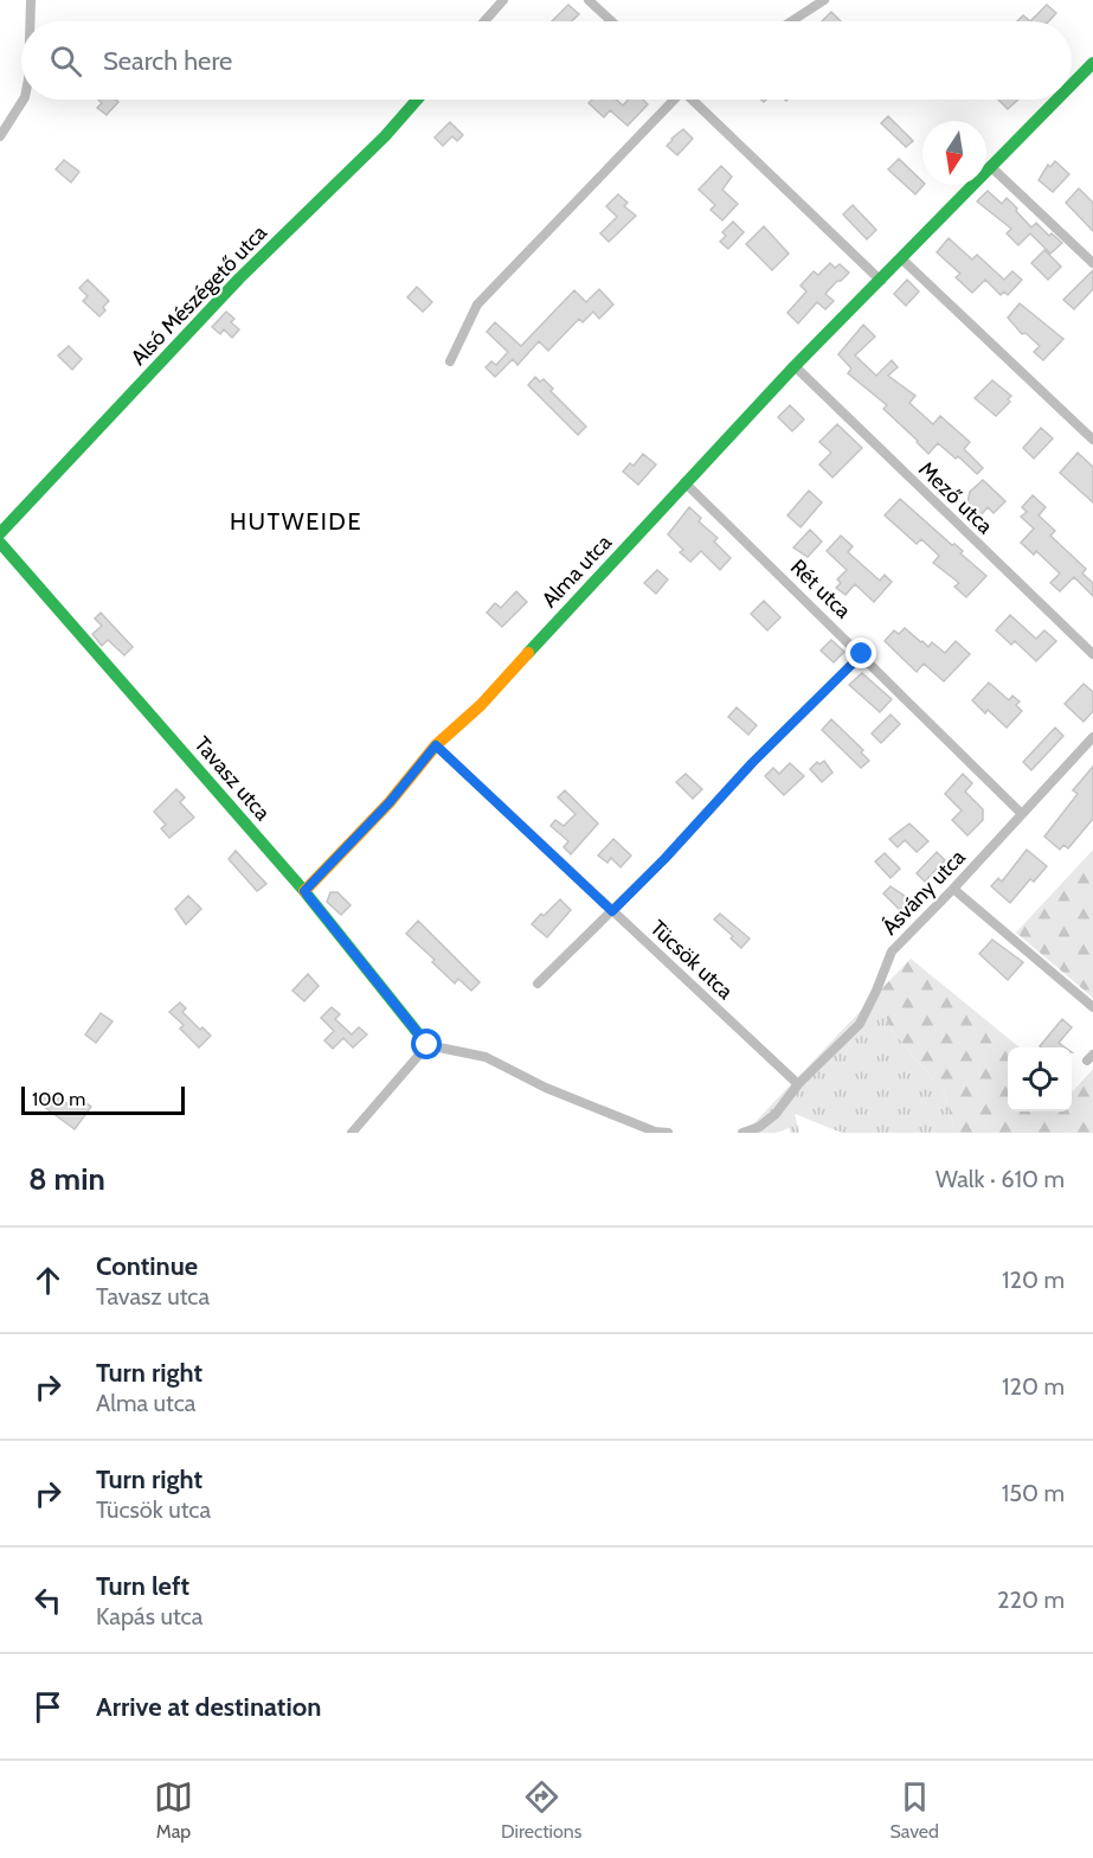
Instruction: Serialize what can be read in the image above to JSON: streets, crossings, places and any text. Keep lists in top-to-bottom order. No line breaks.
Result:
{"streets":{"street":["Alsó Mészégető utca","Mező utca","Alma utca","Rét utca","Tavasz utca","Ásvány utca","Tücsök utca"]},"crossings":[["Mező utca","Alma utca"],["Alma utca","Rét utca"],["Alma utca","Tavasz utca"],["Alma utca","Tücsök utca"],["Rét utca","Ásvány utca"],["Ásvány utca","Tücsök utca"]],"districts":["HUTWEIDE"],"scale_bar":"100 m","north":"bottom","page":{"search":"Search here","scale":"100 m","heading":["8 min","Walk · 610 m"],"list":[["Continue","Tavasz utca","120 m"],["Turn right","Alma utca","120 m"],["Turn right","Tücsök utca","150 m"],["Turn left","Kapás utca","220 m"],"Arrive at destination"],"nav":["Map","Directions","Saved"]}}
